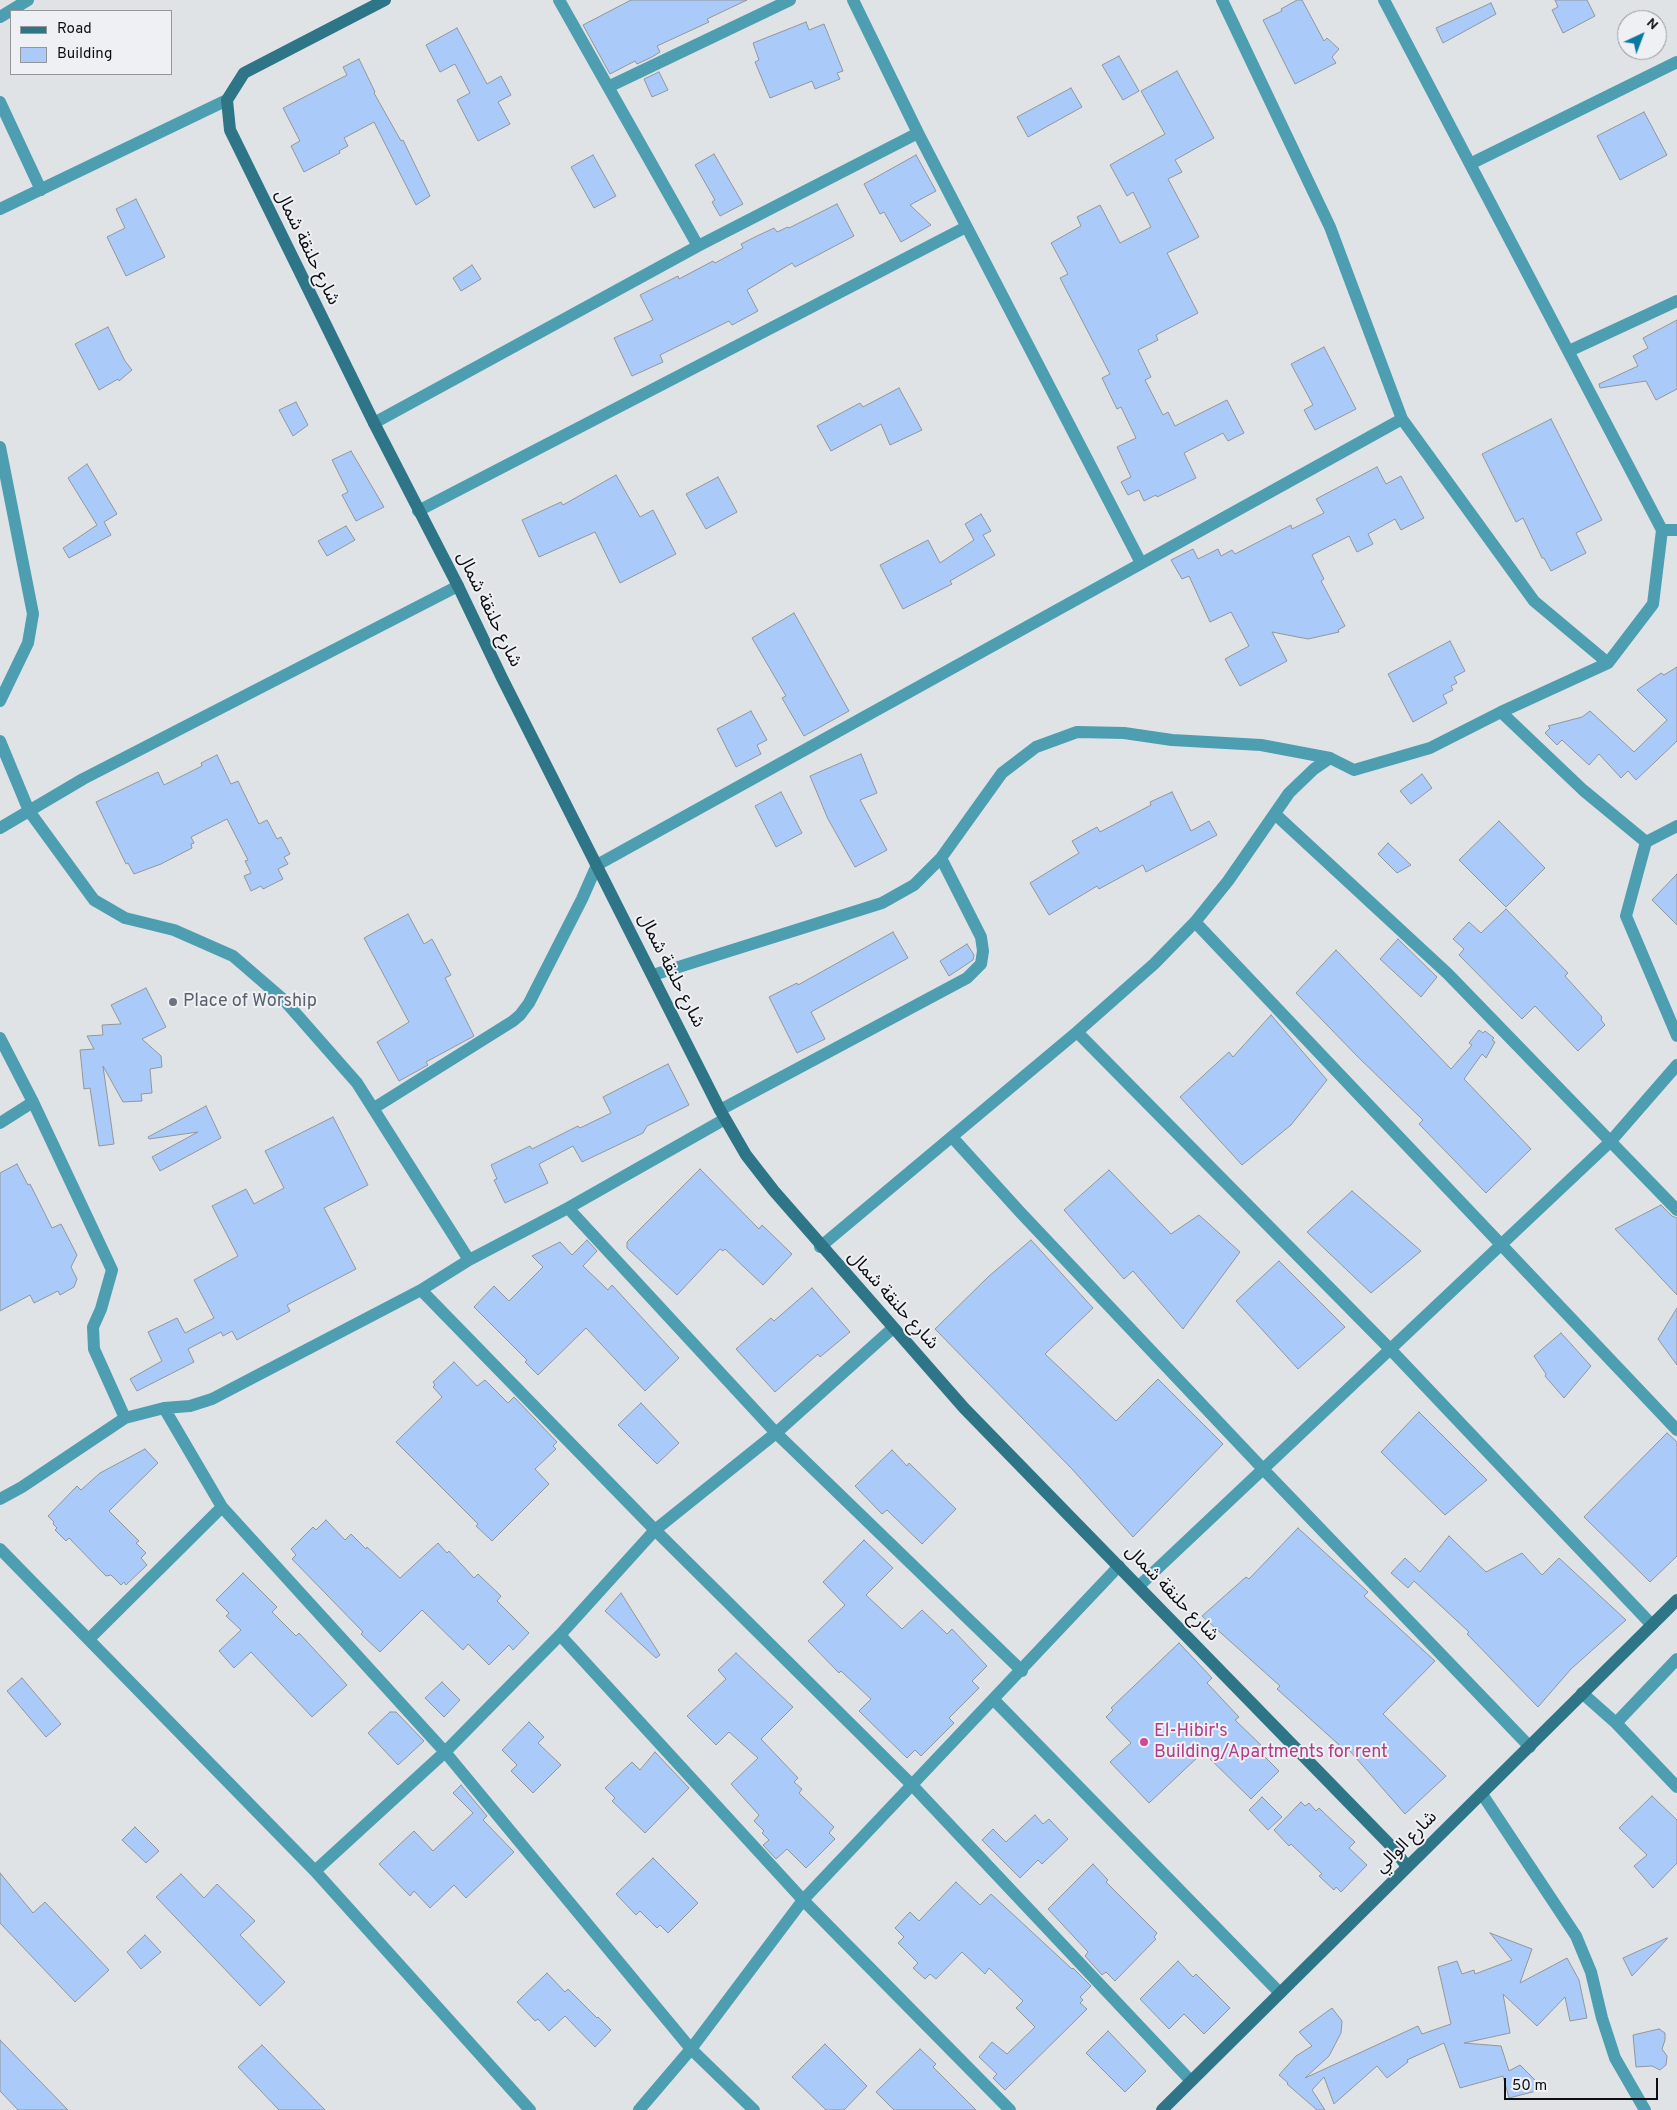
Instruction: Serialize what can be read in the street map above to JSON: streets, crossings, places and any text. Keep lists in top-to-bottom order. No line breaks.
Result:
{"streets":{"street":["شارع حلنقة شمال","شارع الوالي"]},"crossings":[["شارع حلنقة شمال","شارع الوالي"]],"places":["Place of Worship","El-Hibir's Building/Apartments for rent"],"legend":["Road","Building"],"scale_bar":"50 m","north":"top right"}
